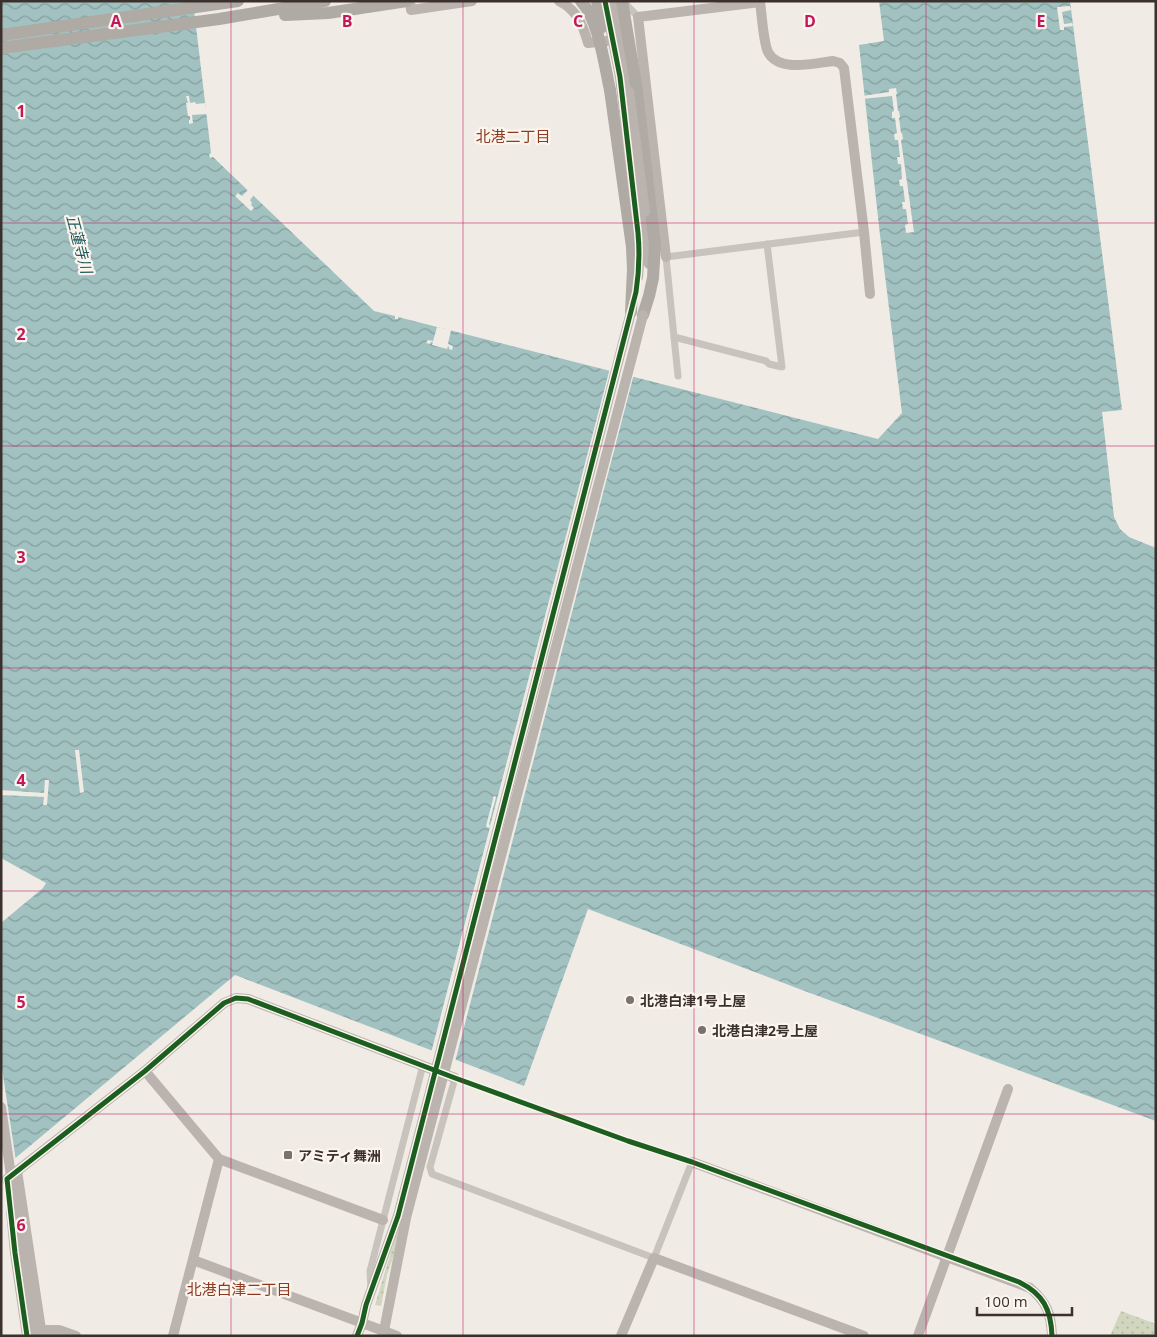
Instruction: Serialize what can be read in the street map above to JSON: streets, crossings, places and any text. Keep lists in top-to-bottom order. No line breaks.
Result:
{"districts":["北港二丁目","北港白津二丁目"],"water":["正蓮寺川"],"places":{"other":["北港白津1号上屋","北港白津2号上屋"],"transit":["アミティ舞洲"]},"scale_bar":"100 m","grid":{"columns":["A","B","C","D","E"],"rows":["1","2","3","4","5","6"]}}
